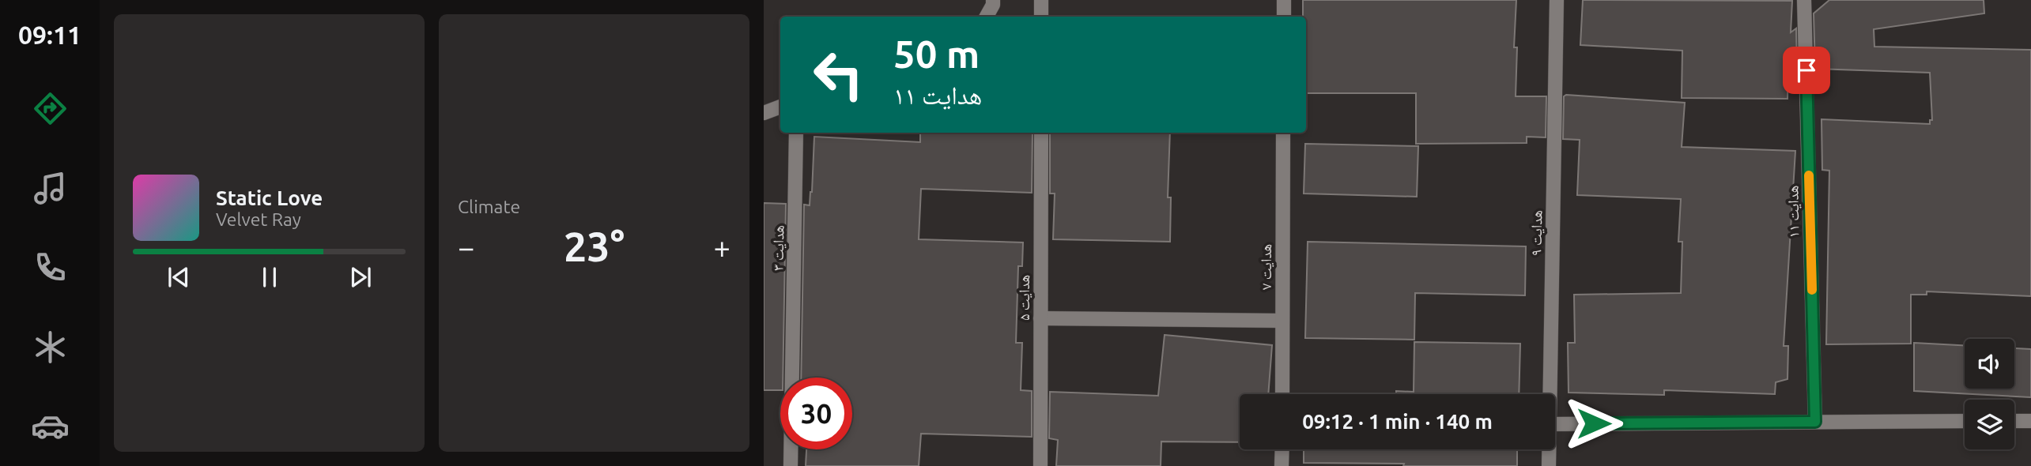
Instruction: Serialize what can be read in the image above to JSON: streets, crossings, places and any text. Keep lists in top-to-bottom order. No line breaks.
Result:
{"streets":{"street":["هدایت ۱۱","هدایت ۹","هدایت ۳","هدایت ۷","هدایت ۵"]},"page":{"tabs":"09:11","tile":"Climate","turn":["50 m","هدایت ۱۱"],"song":["Static Love","Velvet Ray"],"heat":["−","23°","+"],"limit":"30","trip":"09:12 · 1 min · 140 m"}}
